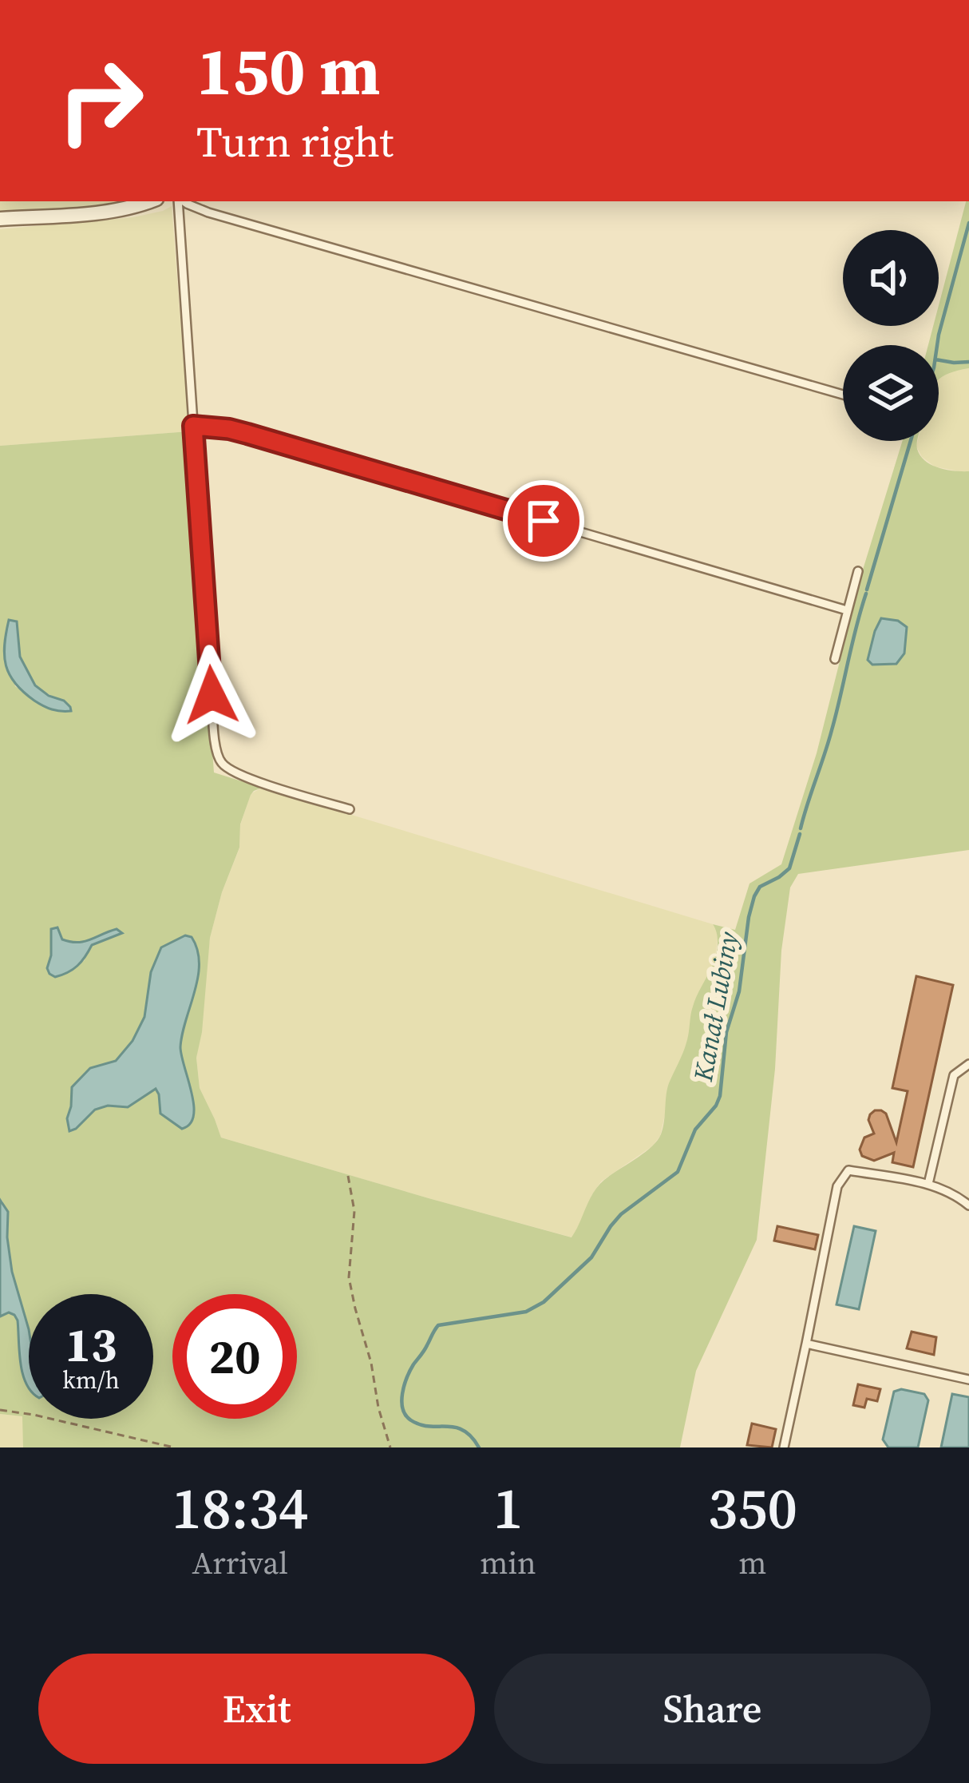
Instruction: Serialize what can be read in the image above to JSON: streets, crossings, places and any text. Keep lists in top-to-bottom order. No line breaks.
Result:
{"water":["Kanał Lubiny"],"page":{"turn":["150 m","Turn right"],"speed":"13 km/h","limit":"20","eta":["18:34","Arrival","1","min","350","m"],"buttons":["Exit","Share"]}}
